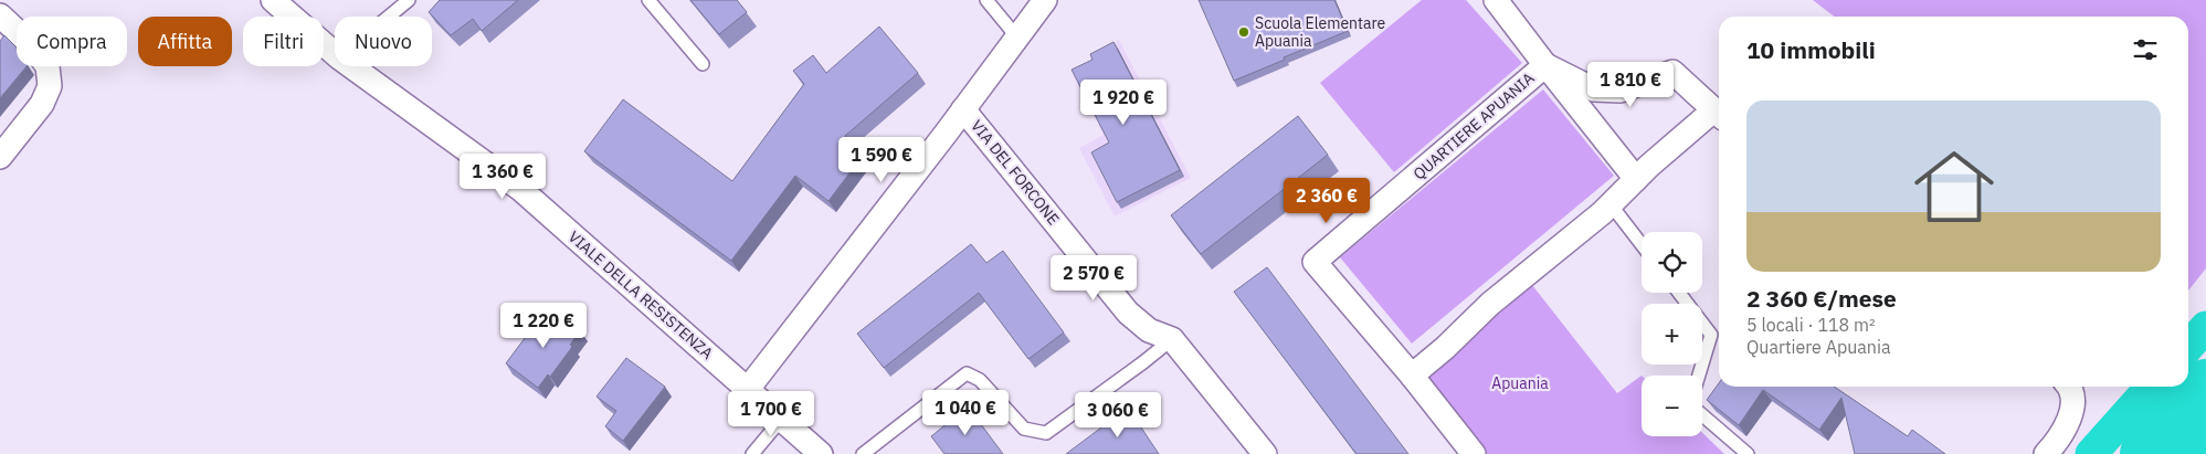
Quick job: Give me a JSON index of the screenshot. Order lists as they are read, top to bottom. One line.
{"streets":{"street":["QUARTIERE APUANIA","VIA DEL FORCONE","VIALE DELLA RESISTENZA"]},"crossings":[["VIA DEL FORCONE","VIALE DELLA RESISTENZA"]],"parks":["Apuania"],"places":["Scuola Elementare Apuania"],"page":{"chip":["Compra","Affitta","Filtri","Nuovo"],"heading":"10 immobili","price":["1 810 €","1 920 €","1 590 €","1 360 €","2 360 €","2 570 €","1 220 €","1 040 €","1 700 €","3 060 €"],"list":[{"name":"2 360 €/mese","note":"5 locali · 118 m² · Quartiere Apuania"}],"map_buttons":["+","−"]}}
